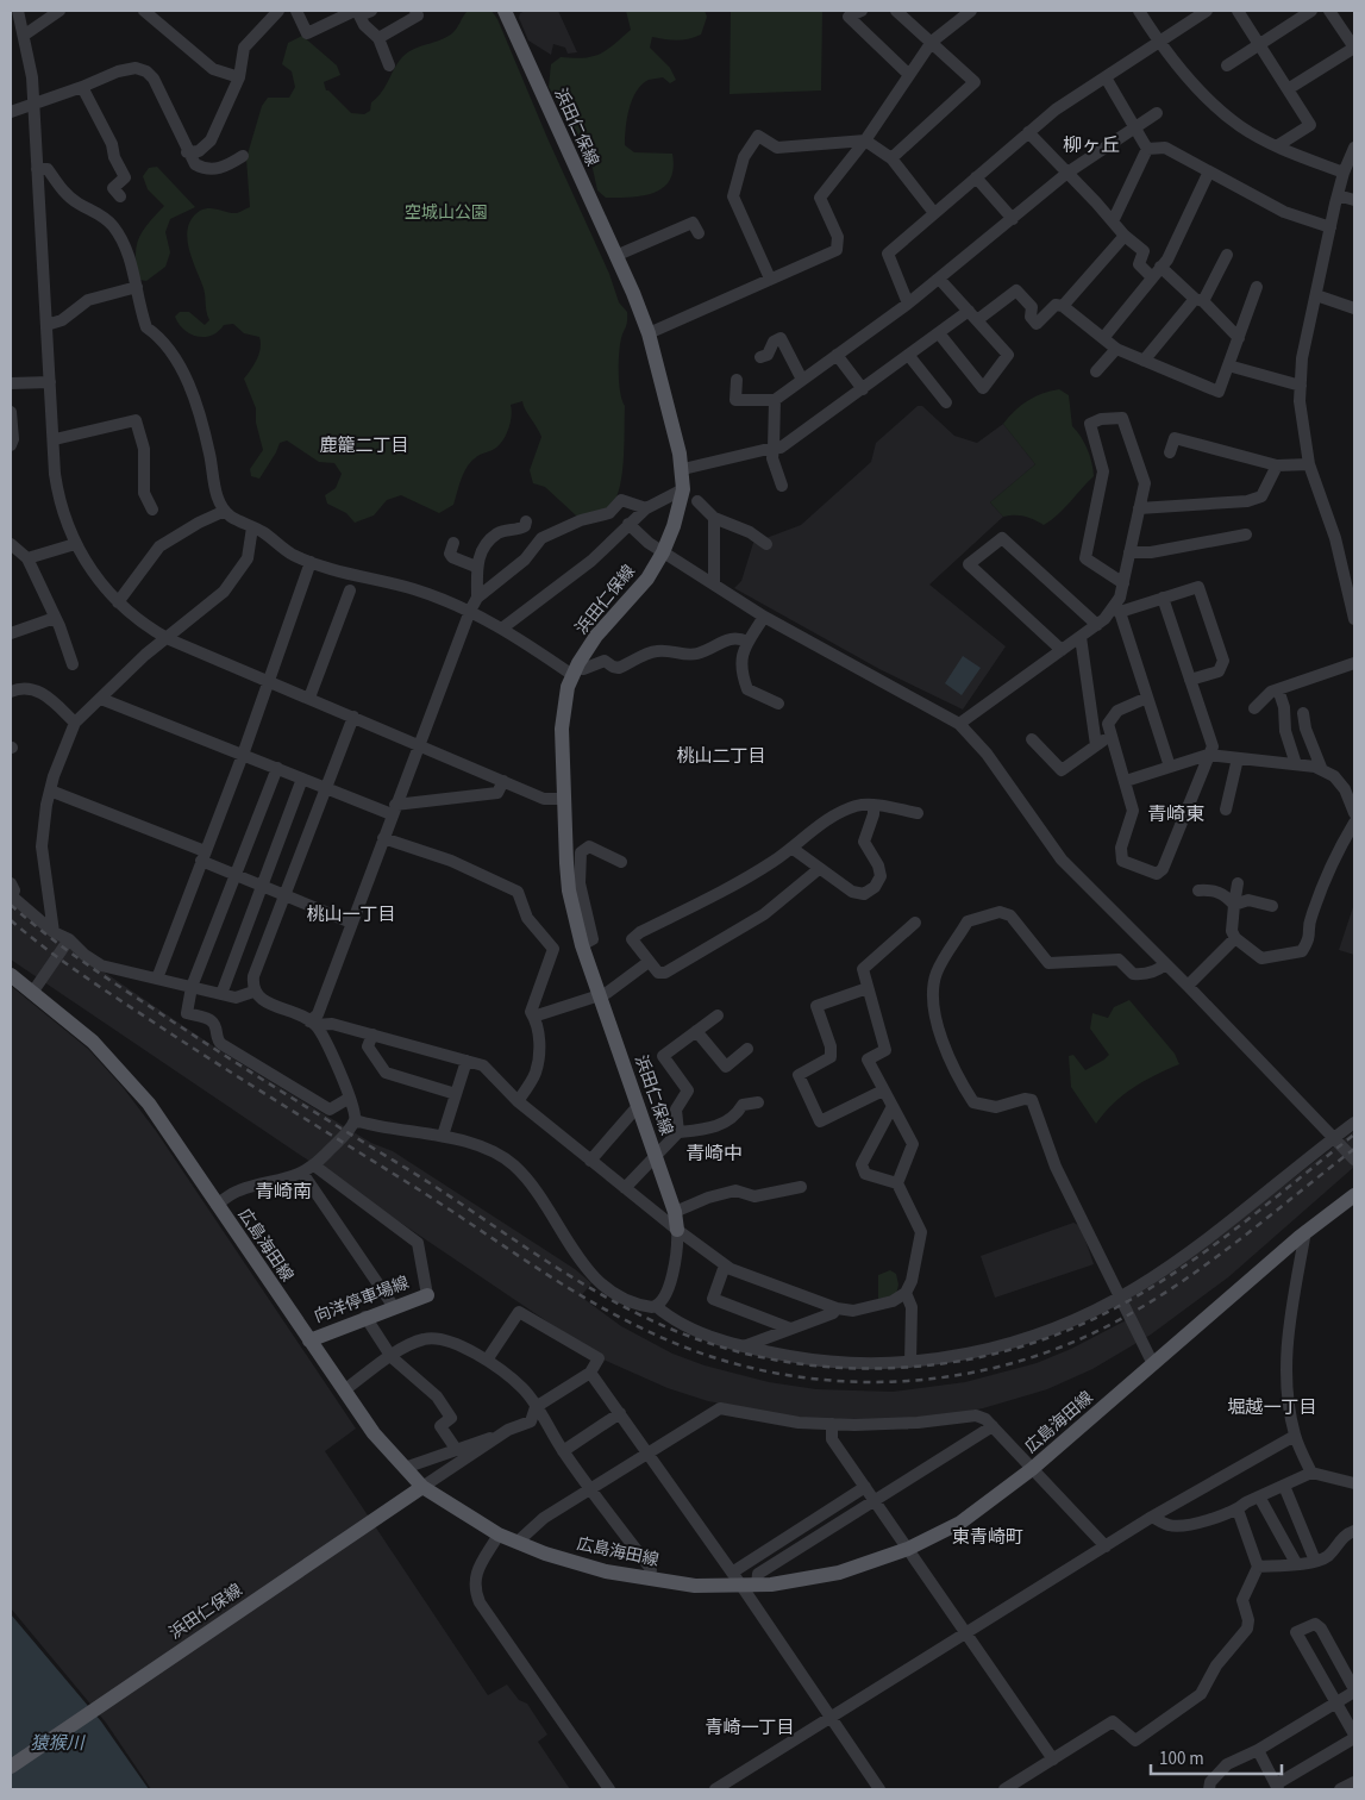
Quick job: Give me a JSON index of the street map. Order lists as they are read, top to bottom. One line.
{"streets":{"main road":["浜田仁保線","広島海田線","向洋停車場線"]},"crossings":[["浜田仁保線","広島海田線"],["広島海田線","向洋停車場線"]],"districts":["柳ヶ丘","鹿籠二丁目","桃山二丁目","青崎東","桃山一丁目","青崎中","青崎南","堀越一丁目","東青崎町","青崎一丁目"],"water":["猿猴川"],"parks":["空城山公園"],"scale_bar":"100 m"}
